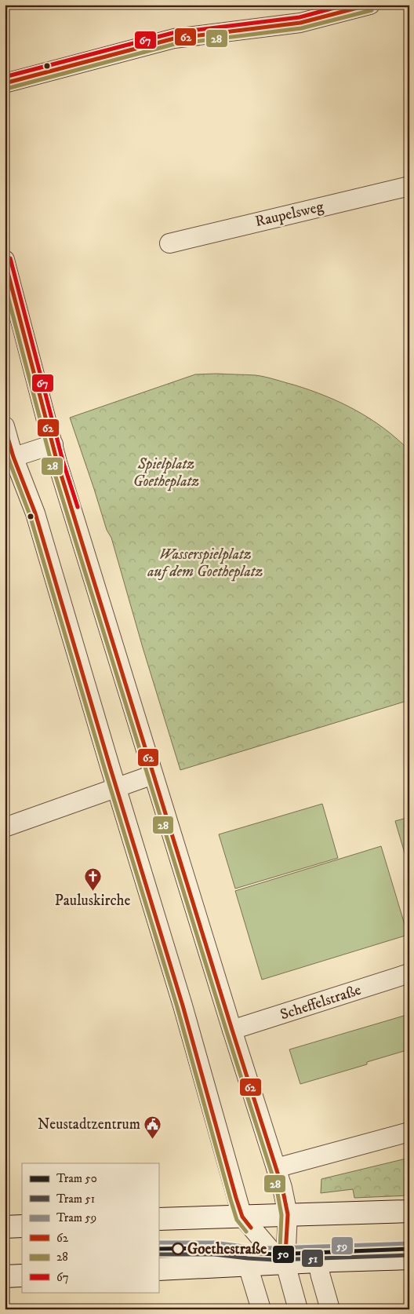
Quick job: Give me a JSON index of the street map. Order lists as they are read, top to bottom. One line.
{"streets":{"street":["Raupelsweg","Scheffelstraße"]},"parks":["Spielplatz Goetheplatz","Wasserspielplatz auf dem Goetheplatz"],"places":{"church":["Pauluskirche"],"public building":["Neustadtzentrum"],"other":["Goethestraße"]},"lines":["transit line 62","transit line 67","transit line 28","tram line 59","tram line 50","tram line 51"],"legend":["Tram 50","Tram 51","Tram 59","62","28","67"]}
